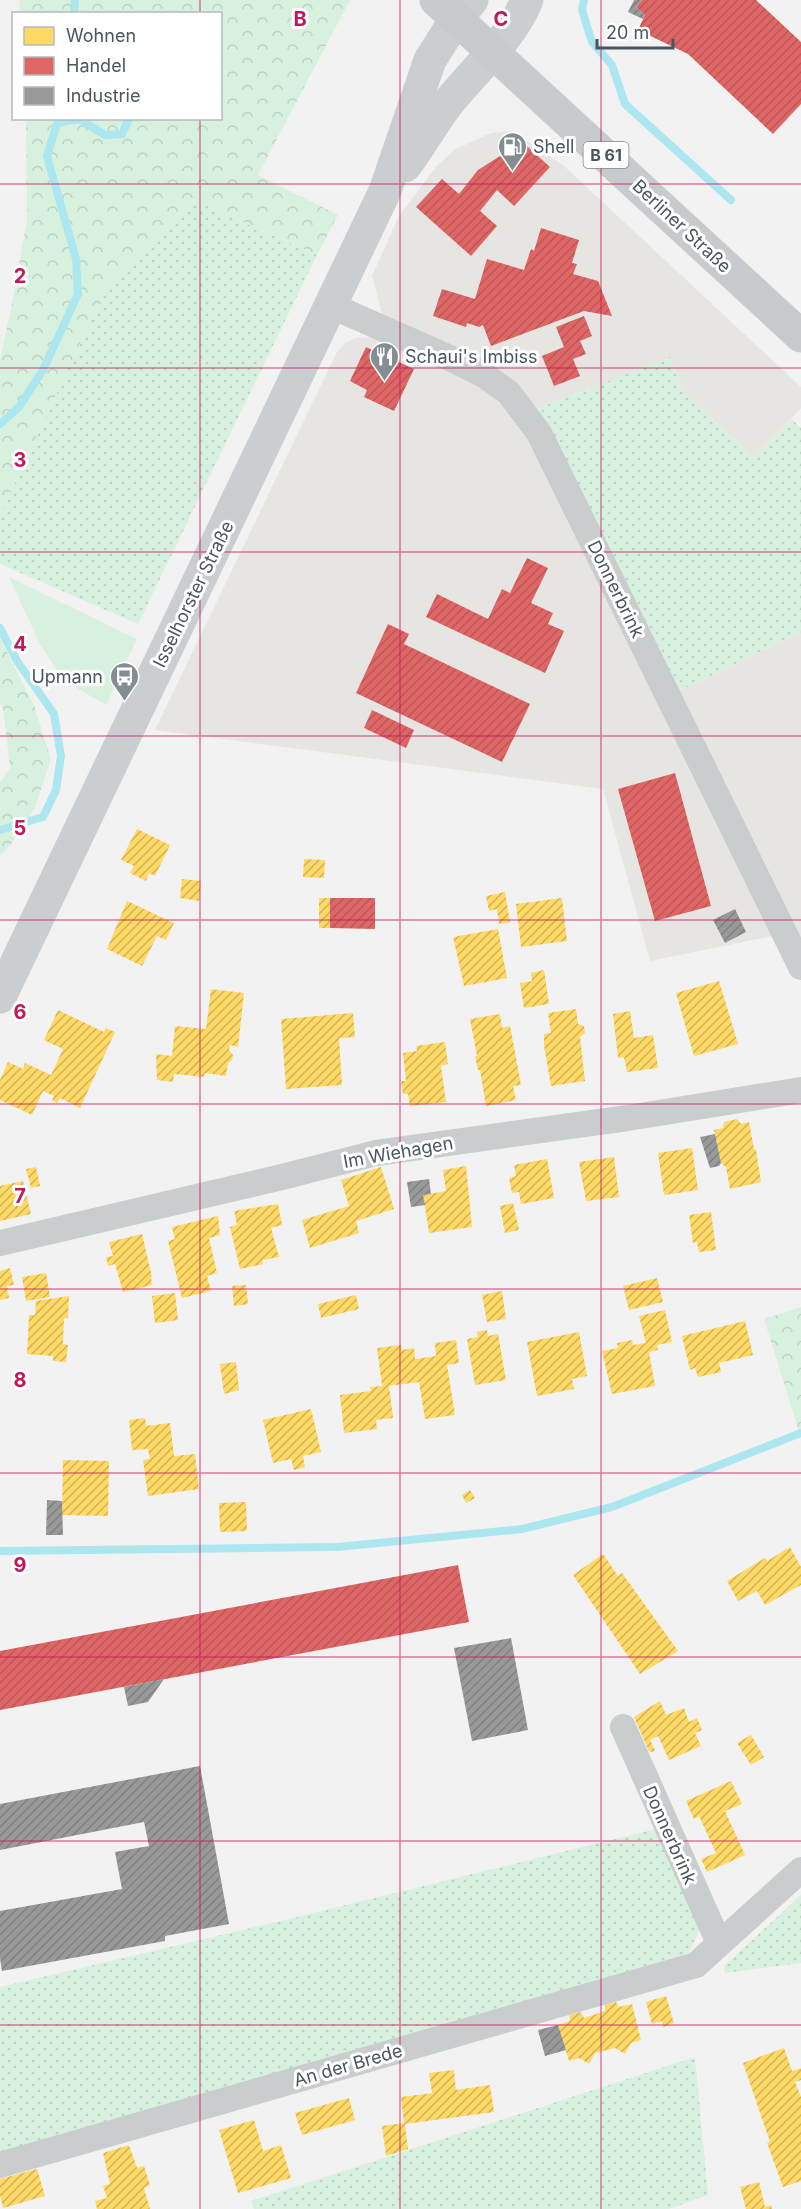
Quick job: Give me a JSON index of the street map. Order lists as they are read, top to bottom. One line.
{"streets":{"main road":["B 61","Berliner Straße"],"street":["Donnerbrink","Isselhorster Straße","Im Wiehagen","An der Brede"]},"crossings":[["Berliner Straße","Isselhorster Straße"],["Donnerbrink","Isselhorster Straße"],["Donnerbrink","An der Brede"]],"places":{"fuel station":["Shell"],"restaurant":["Schaui's Imbiss"],"bus stop":["Upmann"]},"legend":["Wohnen","Handel","Industrie"],"scale_bar":"20 m","grid":{"columns":["B","C"],"rows":["2","3","4","5","6","7","8","9"]}}
